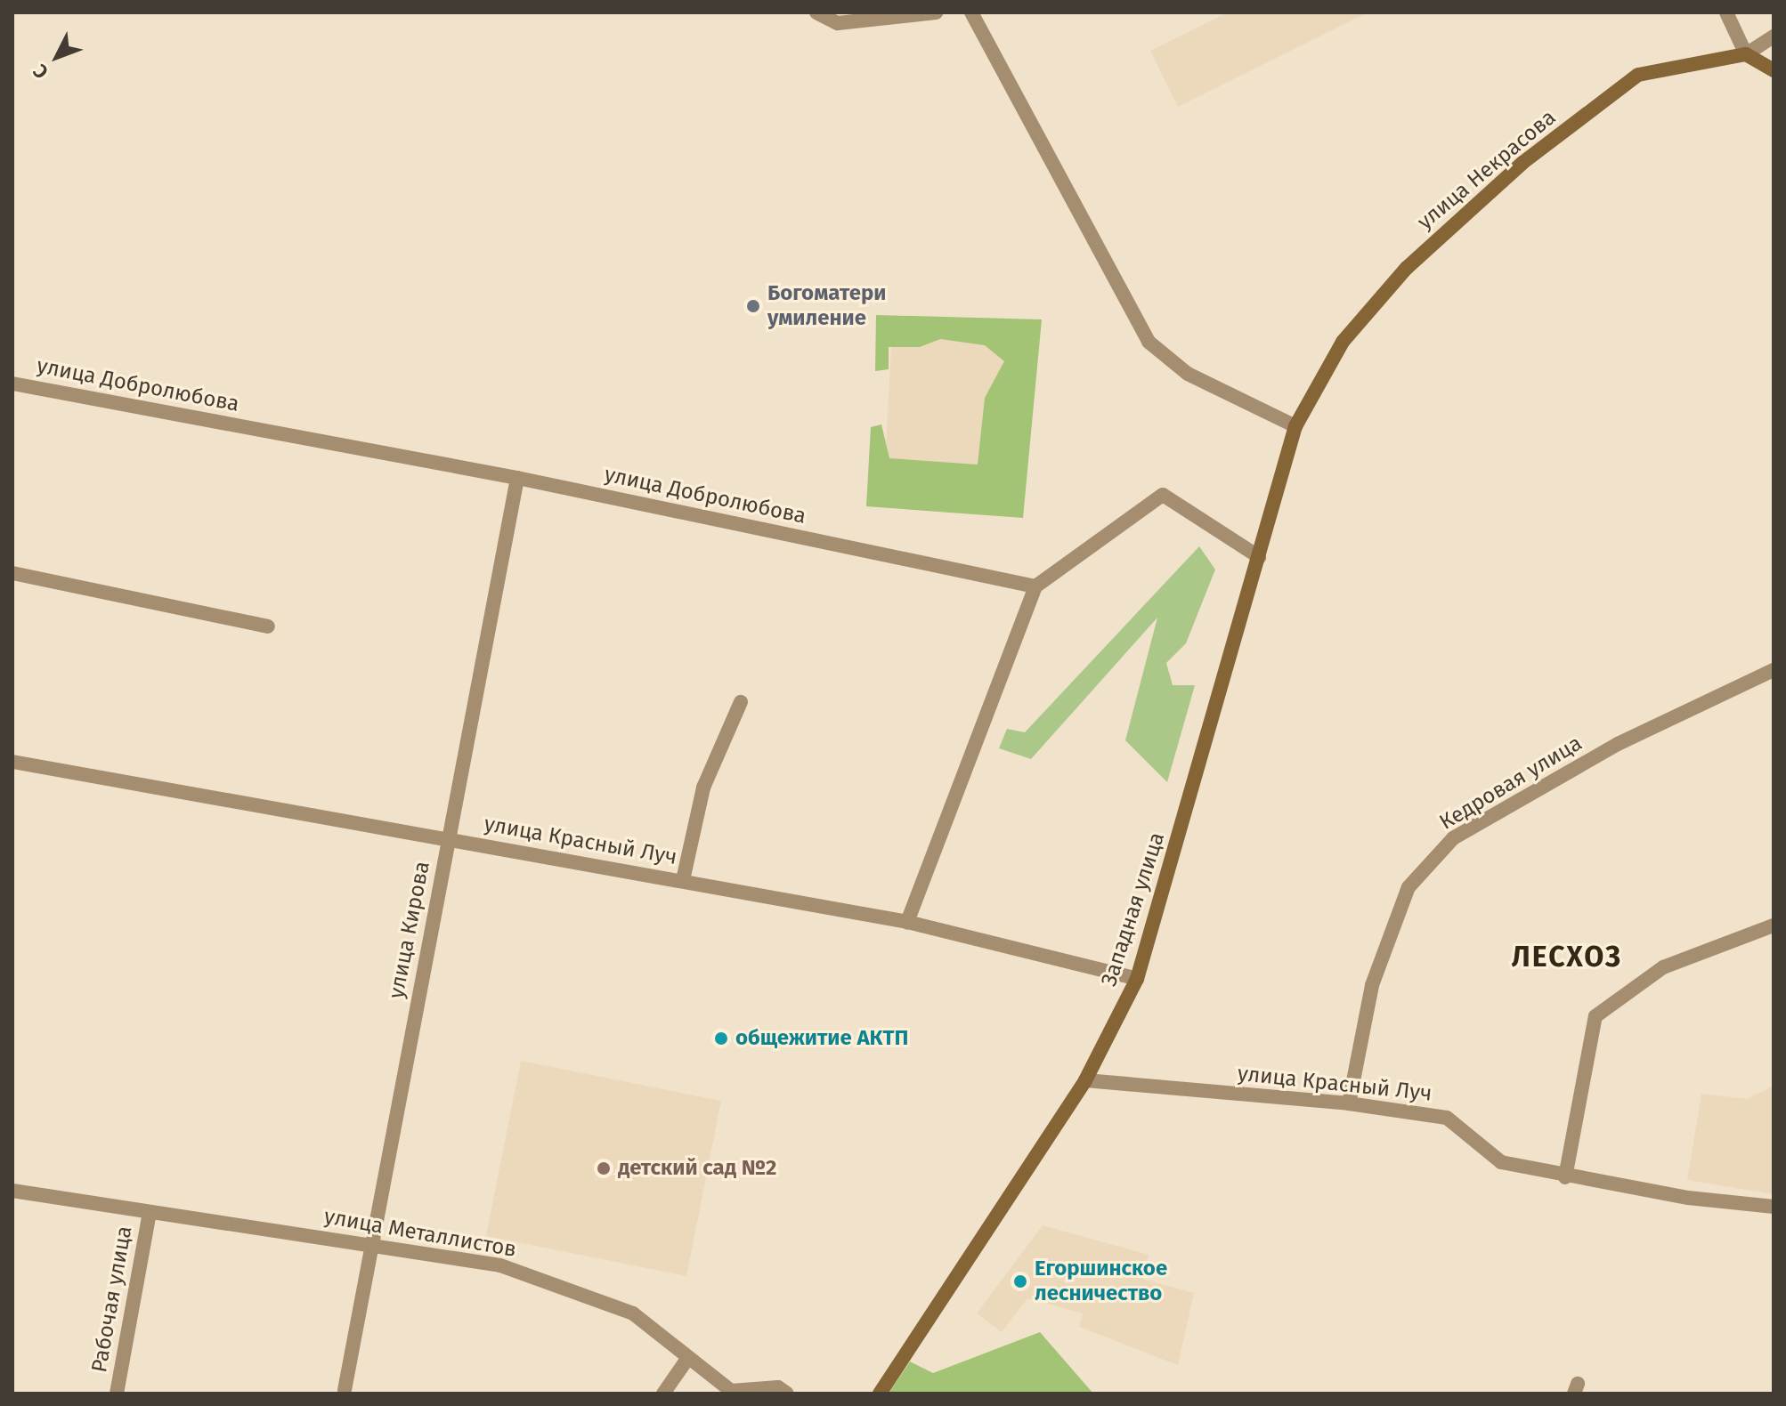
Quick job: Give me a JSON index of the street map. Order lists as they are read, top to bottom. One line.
{"streets":{"street":["улица Некрасова","улица Добролюбова","Кедровая улица","улица Красный Луч","Западная улица","улица Кирова","улица Металлистов","Рабочая улица"]},"crossings":[["улица Некрасова","Западная улица"],["улица Добролюбова","улица Кирова"],["Кедровая улица","улица Красный Луч"],["улица Красный Луч","Западная улица"],["улица Красный Луч","улица Кирова"],["улица Кирова","улица Металлистов"],["улица Металлистов","Рабочая улица"]],"districts":["ЛЕСХОЗ"],"places":["Богоматери умиление","общежитие АКТП","детский сад №2","Егоршинское лесничество"],"north":"bottom left"}
